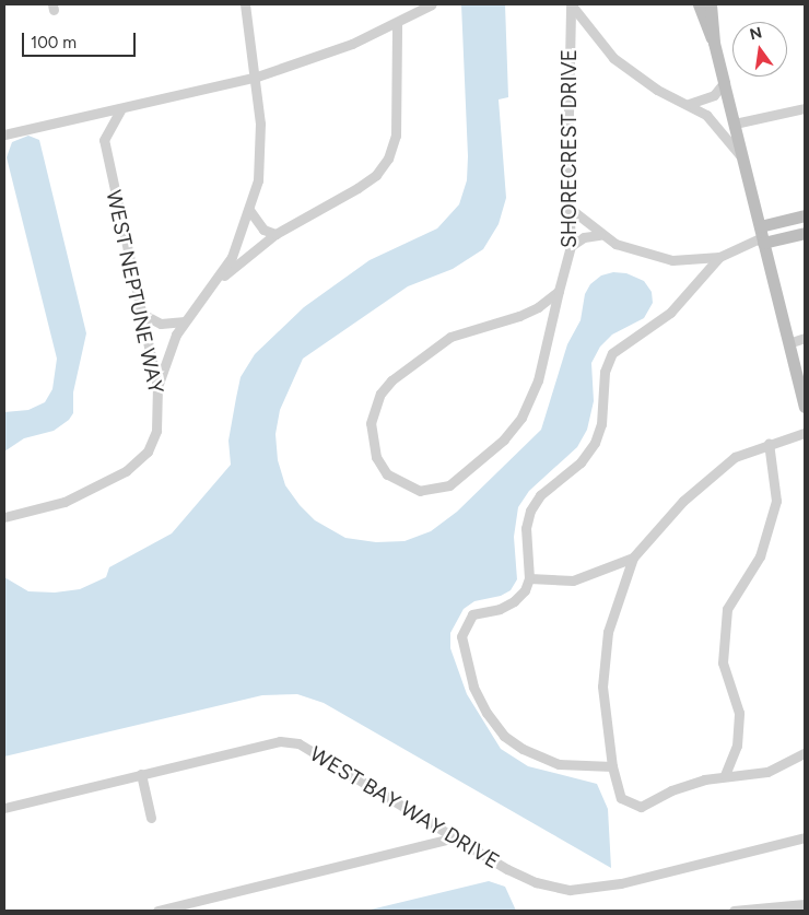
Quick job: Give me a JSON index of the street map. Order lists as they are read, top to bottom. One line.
{"streets":{"street":["SHORECREST DRIVE","WEST NEPTUNE WAY","WEST BAY WAY DRIVE"]},"scale_bar":"100 m","north":"top"}
